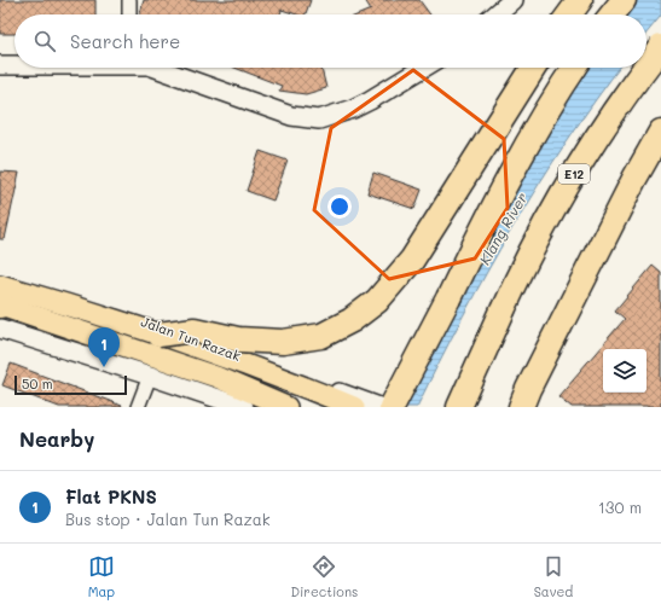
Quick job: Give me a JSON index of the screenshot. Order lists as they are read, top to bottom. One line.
{"streets":{"highway":["E12"],"main road":["Jalan Tun Razak"]},"water":["Klang River"],"scale_bar":"50 m","page":{"search":"Search here","pins":"1","scale":"50 m","heading":"Nearby","list":[{"mark":"1","name":"Flat PKNS","note":"Bus stop · Jalan Tun Razak","value":"130 m"}],"nav":["Map","Directions","Saved"]}}
